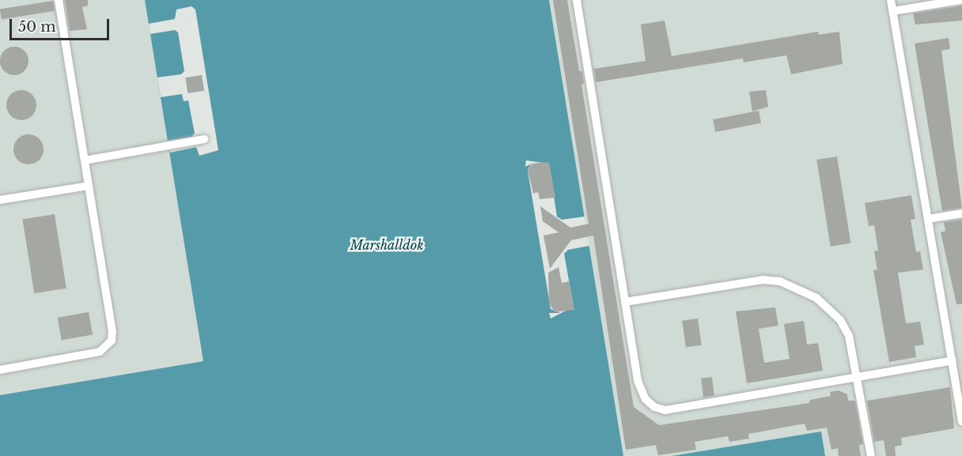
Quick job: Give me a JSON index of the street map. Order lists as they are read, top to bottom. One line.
{"water":["Marshalldok"],"scale_bar":"50 m"}
